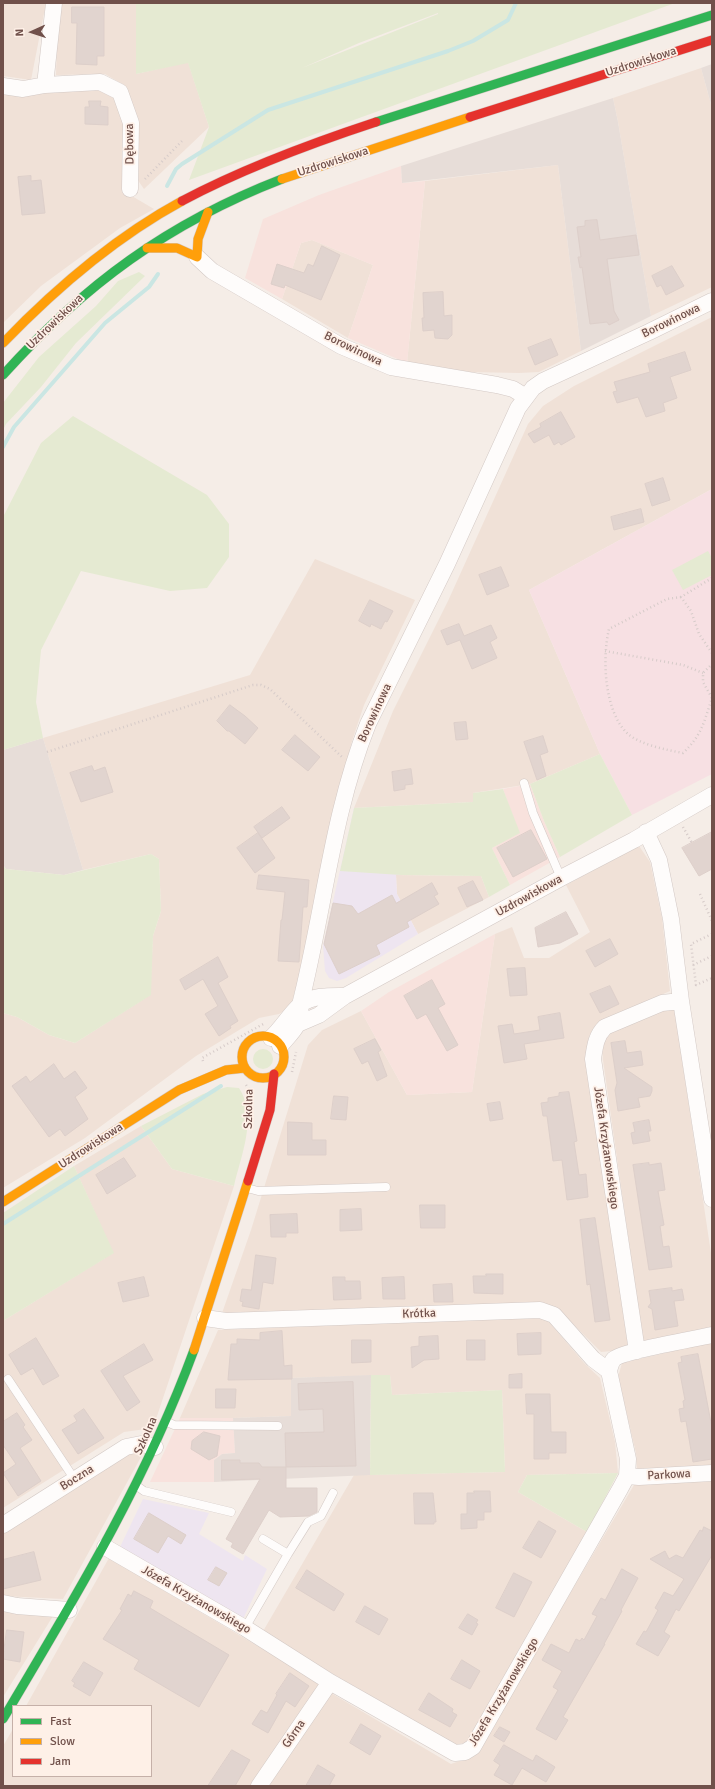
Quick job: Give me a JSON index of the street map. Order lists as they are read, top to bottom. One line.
{"streets":{"main road":["Uzdrowiskowa","Szkolna"],"street":["Dębowa","Borowinowa","Józefa Krzyżanowskiego","Krótka","Parkowa","Boczna","Górna"]},"crossings":[["Uzdrowiskowa","Borowinowa"],["Uzdrowiskowa","Szkolna"],["Szkolna","Józefa Krzyżanowskiego"],["Szkolna","Krótka"],["Szkolna","Boczna"],["Józefa Krzyżanowskiego","Krótka"],["Józefa Krzyżanowskiego","Parkowa"],["Józefa Krzyżanowskiego","Górna"]],"legend":["Fast","Slow","Jam"],"north":"left"}
